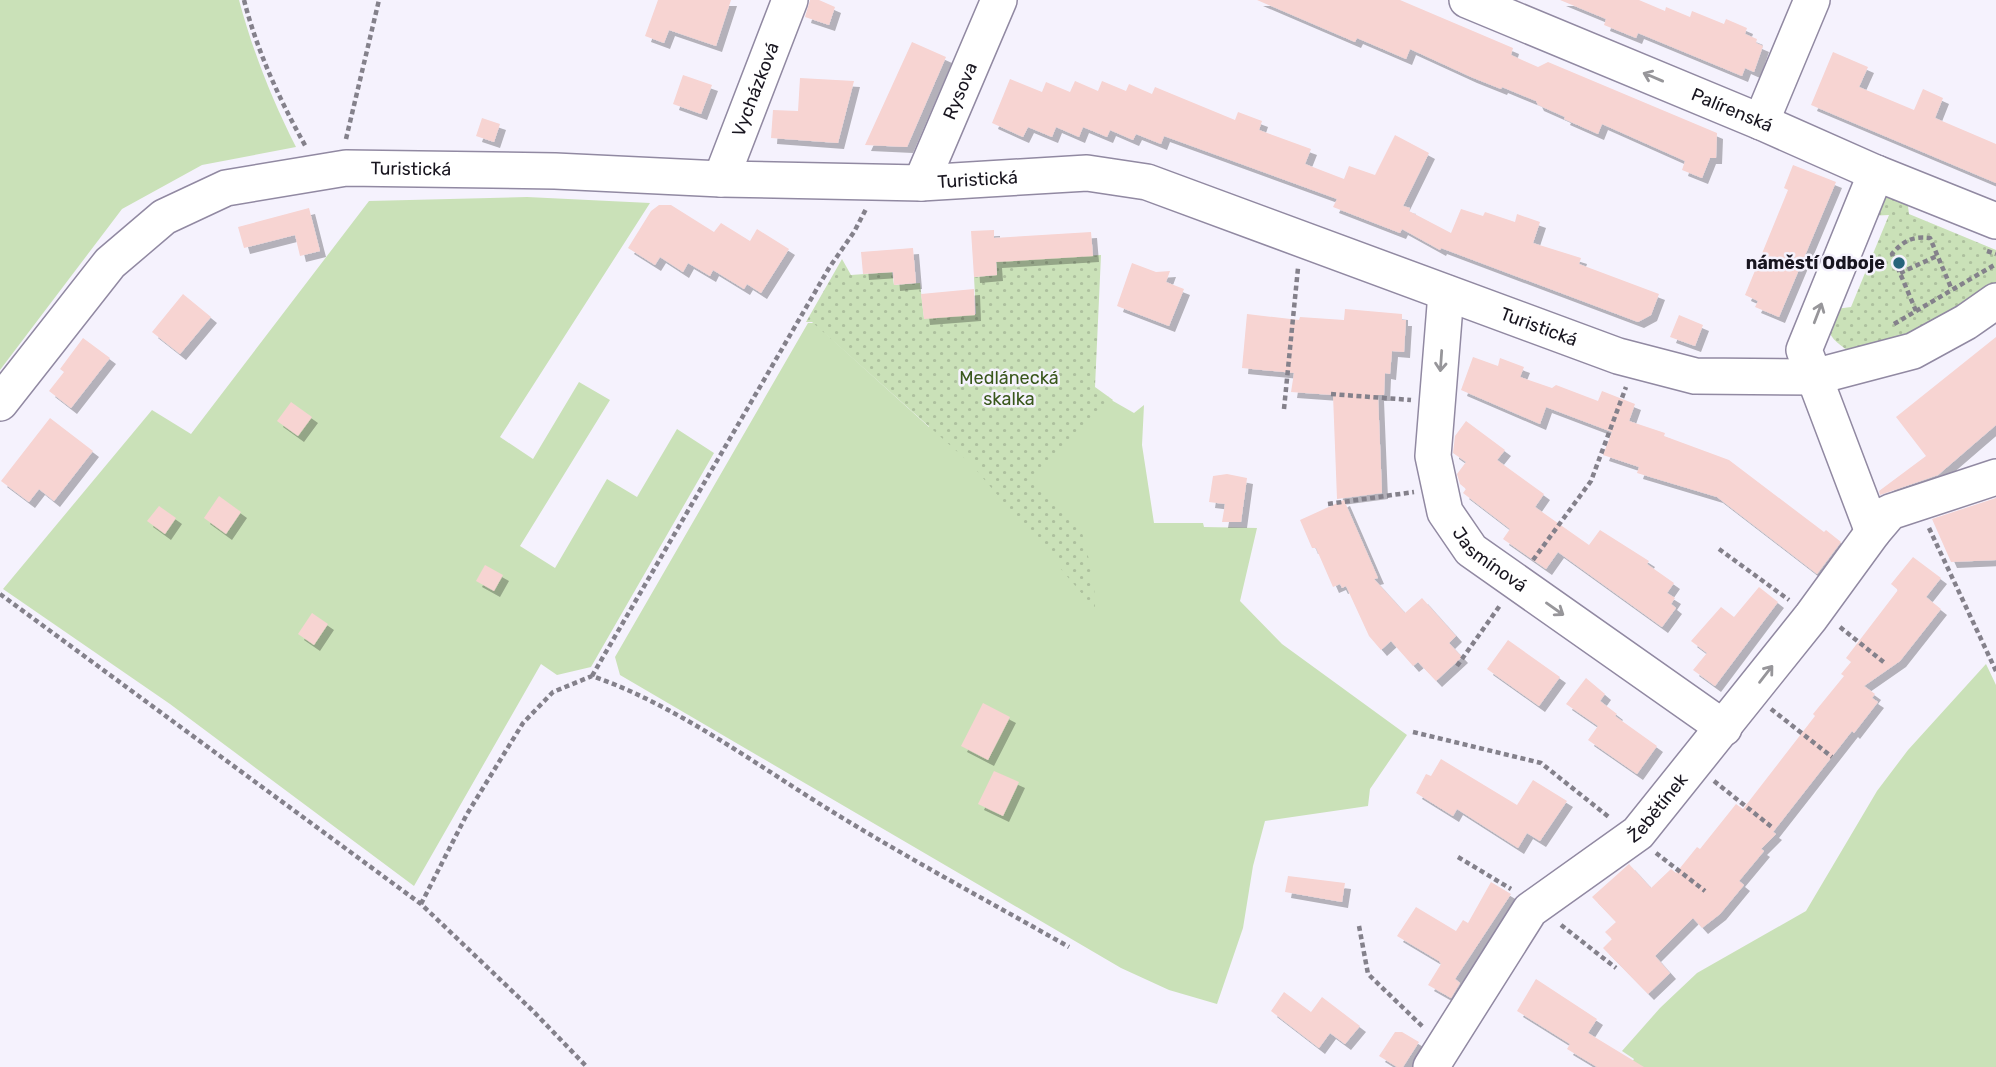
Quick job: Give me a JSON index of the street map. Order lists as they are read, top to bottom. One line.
{"streets":{"street":["Vycházková","Rysova","Palírenská","Turistická","Jasmínová","Žebětínek"]},"crossings":[["Vycházková","Turistická"],["Rysova","Turistická"],["Turistická","Jasmínová"],["Jasmínová","Žebětínek"]],"one_way":["Palírenská"],"parks":["Medlánecká skalka"],"places":["náměstí Odboje"]}
